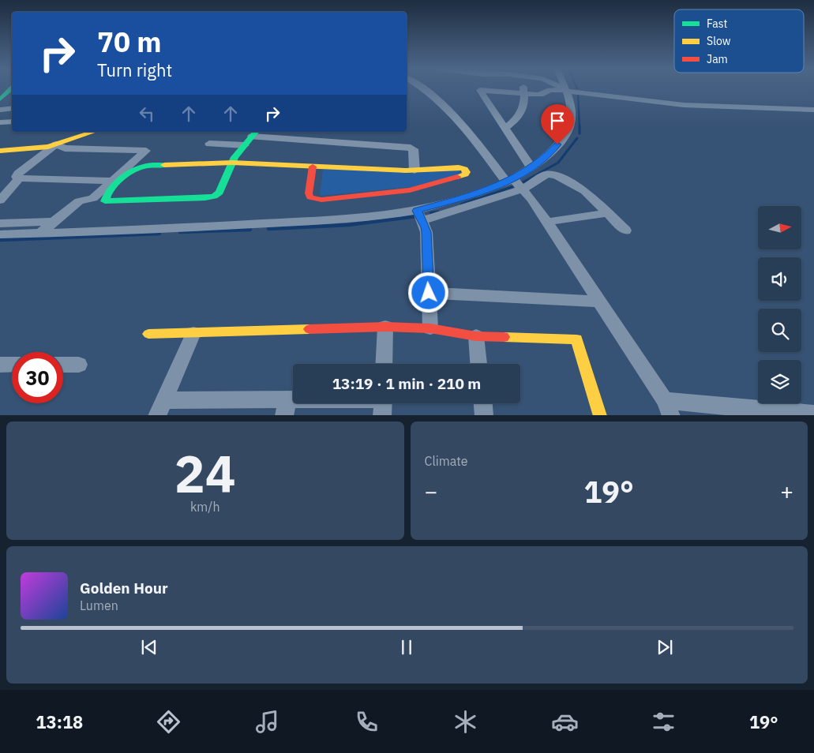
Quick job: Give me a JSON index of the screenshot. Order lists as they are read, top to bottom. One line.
{"legend":["Fast","Slow","Jam"],"north":"right","page":{"turn":["70 m","Turn right"],"limit":"30","trip":"13:19 · 1 min · 210 m","tile":[["24","km/h"],"Climate"],"heat":["−","19°","+"],"song":["Golden Hour","Lumen"],"tabs":["13:18","19°"]}}
